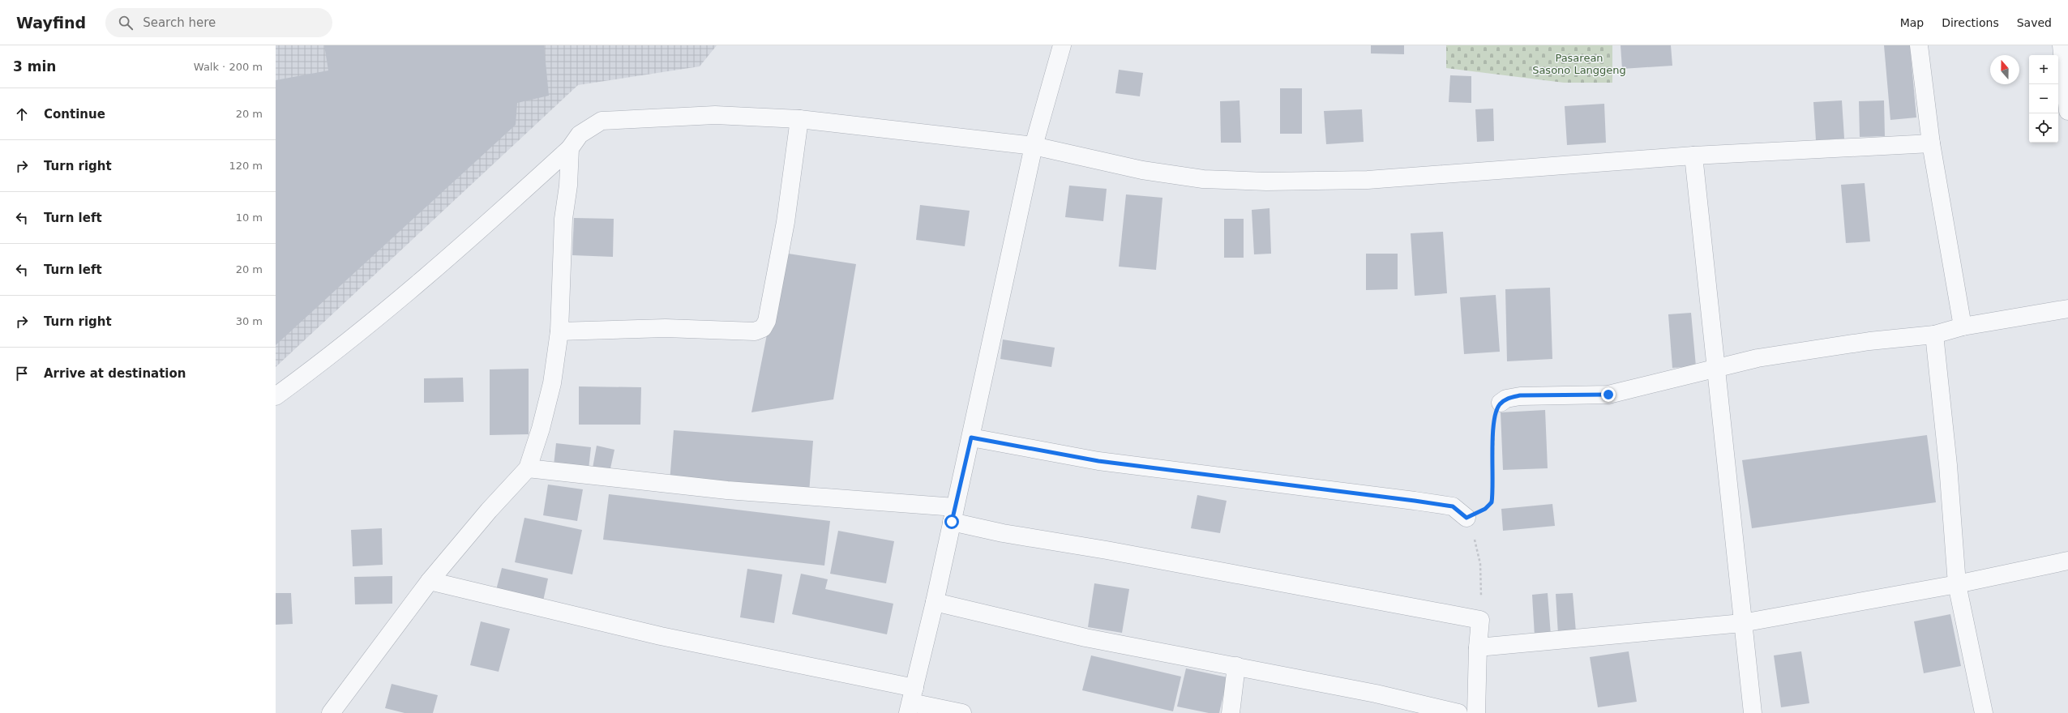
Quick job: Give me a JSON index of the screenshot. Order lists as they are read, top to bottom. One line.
{"parks":["Pasarean Sasono Langgeng"],"north":"top","page":{"header":"Wayfind","search":"Search here","nav":["Map","Directions","Saved"],"heading":["3 min","Walk · 200 m"],"map_buttons":["+","−"],"list":[["Continue","20 m"],["Turn right","120 m"],["Turn left","10 m"],["Turn left","20 m"],["Turn right","30 m"],"Arrive at destination"]}}
